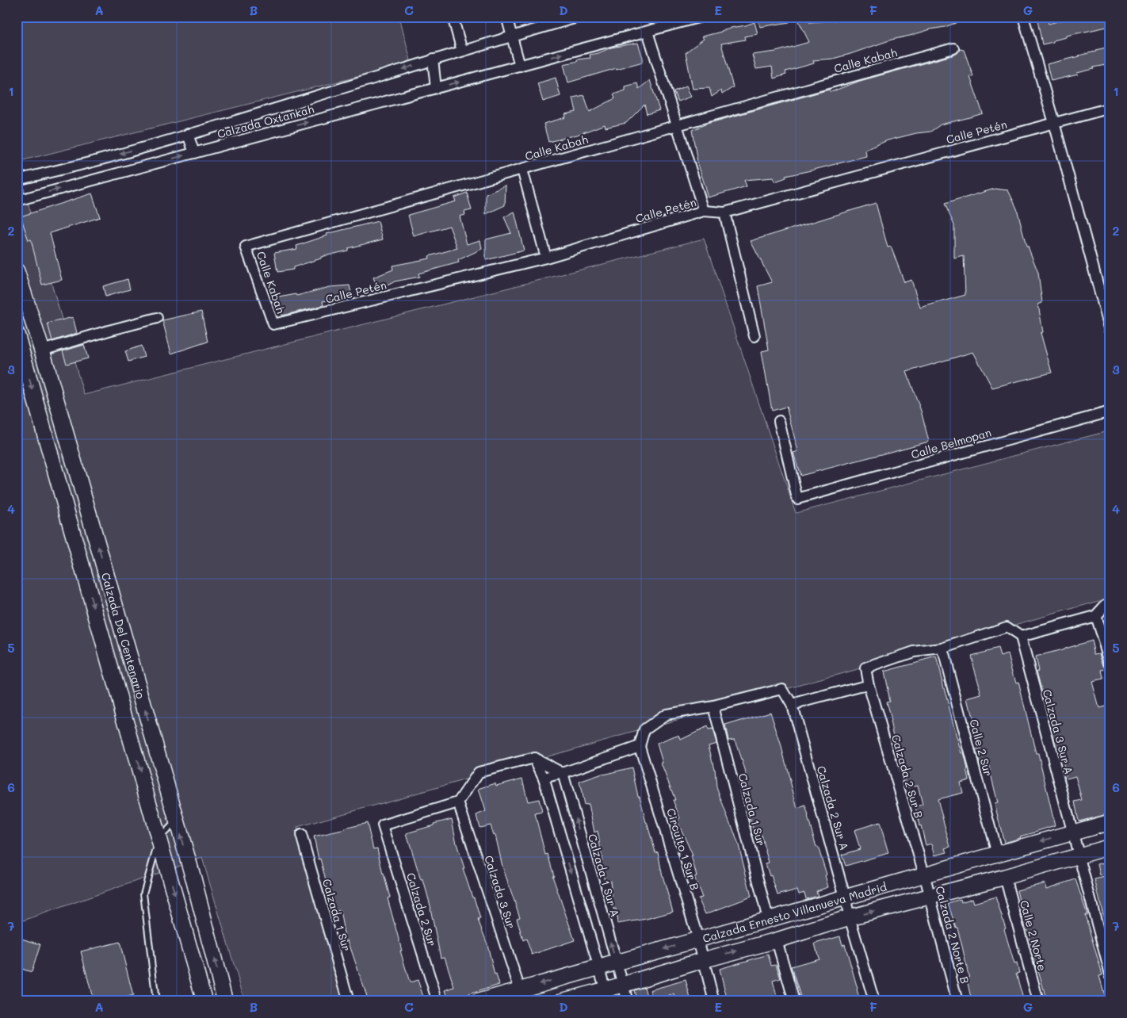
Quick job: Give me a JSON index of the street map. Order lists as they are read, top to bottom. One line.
{"streets":{"main road":["Calzada Del Centenario","Calzada Ernesto Villanueva Madrid"],"street":["Calle Kabah","Calzada Oxtankah","Calle Petén","Calle Belmopan","Calzada 3 Sur A","Calle 2 Sur","Calzada 2 Sur B","Calzada 2 Sur A","Calzada 1 Sur","Circuito 1 Sur B","Calzada 1 Sur A","Calzada 3 Sur","Calzada 2 Sur","Calzada 2 Norte B","Calle 2 Norte"]},"crossings":[["Calle Kabah","Calle Petén"],["Calzada 3 Sur A","Calzada Ernesto Villanueva Madrid"],["Calle 2 Sur","Calzada 2 Sur B"],["Calle 2 Sur","Calzada Ernesto Villanueva Madrid"],["Calzada 2 Sur B","Calzada Ernesto Villanueva Madrid"],["Calzada 2 Sur B","Calzada 2 Norte B"],["Calzada 2 Sur A","Calzada 1 Sur"],["Calzada 2 Sur A","Calzada Ernesto Villanueva Madrid"],["Calzada 1 Sur","Calzada Ernesto Villanueva Madrid"],["Circuito 1 Sur B","Calzada Ernesto Villanueva Madrid"],["Calzada 1 Sur A","Calzada Ernesto Villanueva Madrid"],["Calzada 3 Sur","Calzada 2 Sur"],["Calzada 3 Sur","Calzada Ernesto Villanueva Madrid"],["Calzada Ernesto Villanueva Madrid","Calzada 2 Norte B"],["Calzada Ernesto Villanueva Madrid","Calle 2 Norte"]],"grid":{"columns":["A","B","C","D","E","F","G"],"rows":["1","2","3","4","5","6","7"]}}
